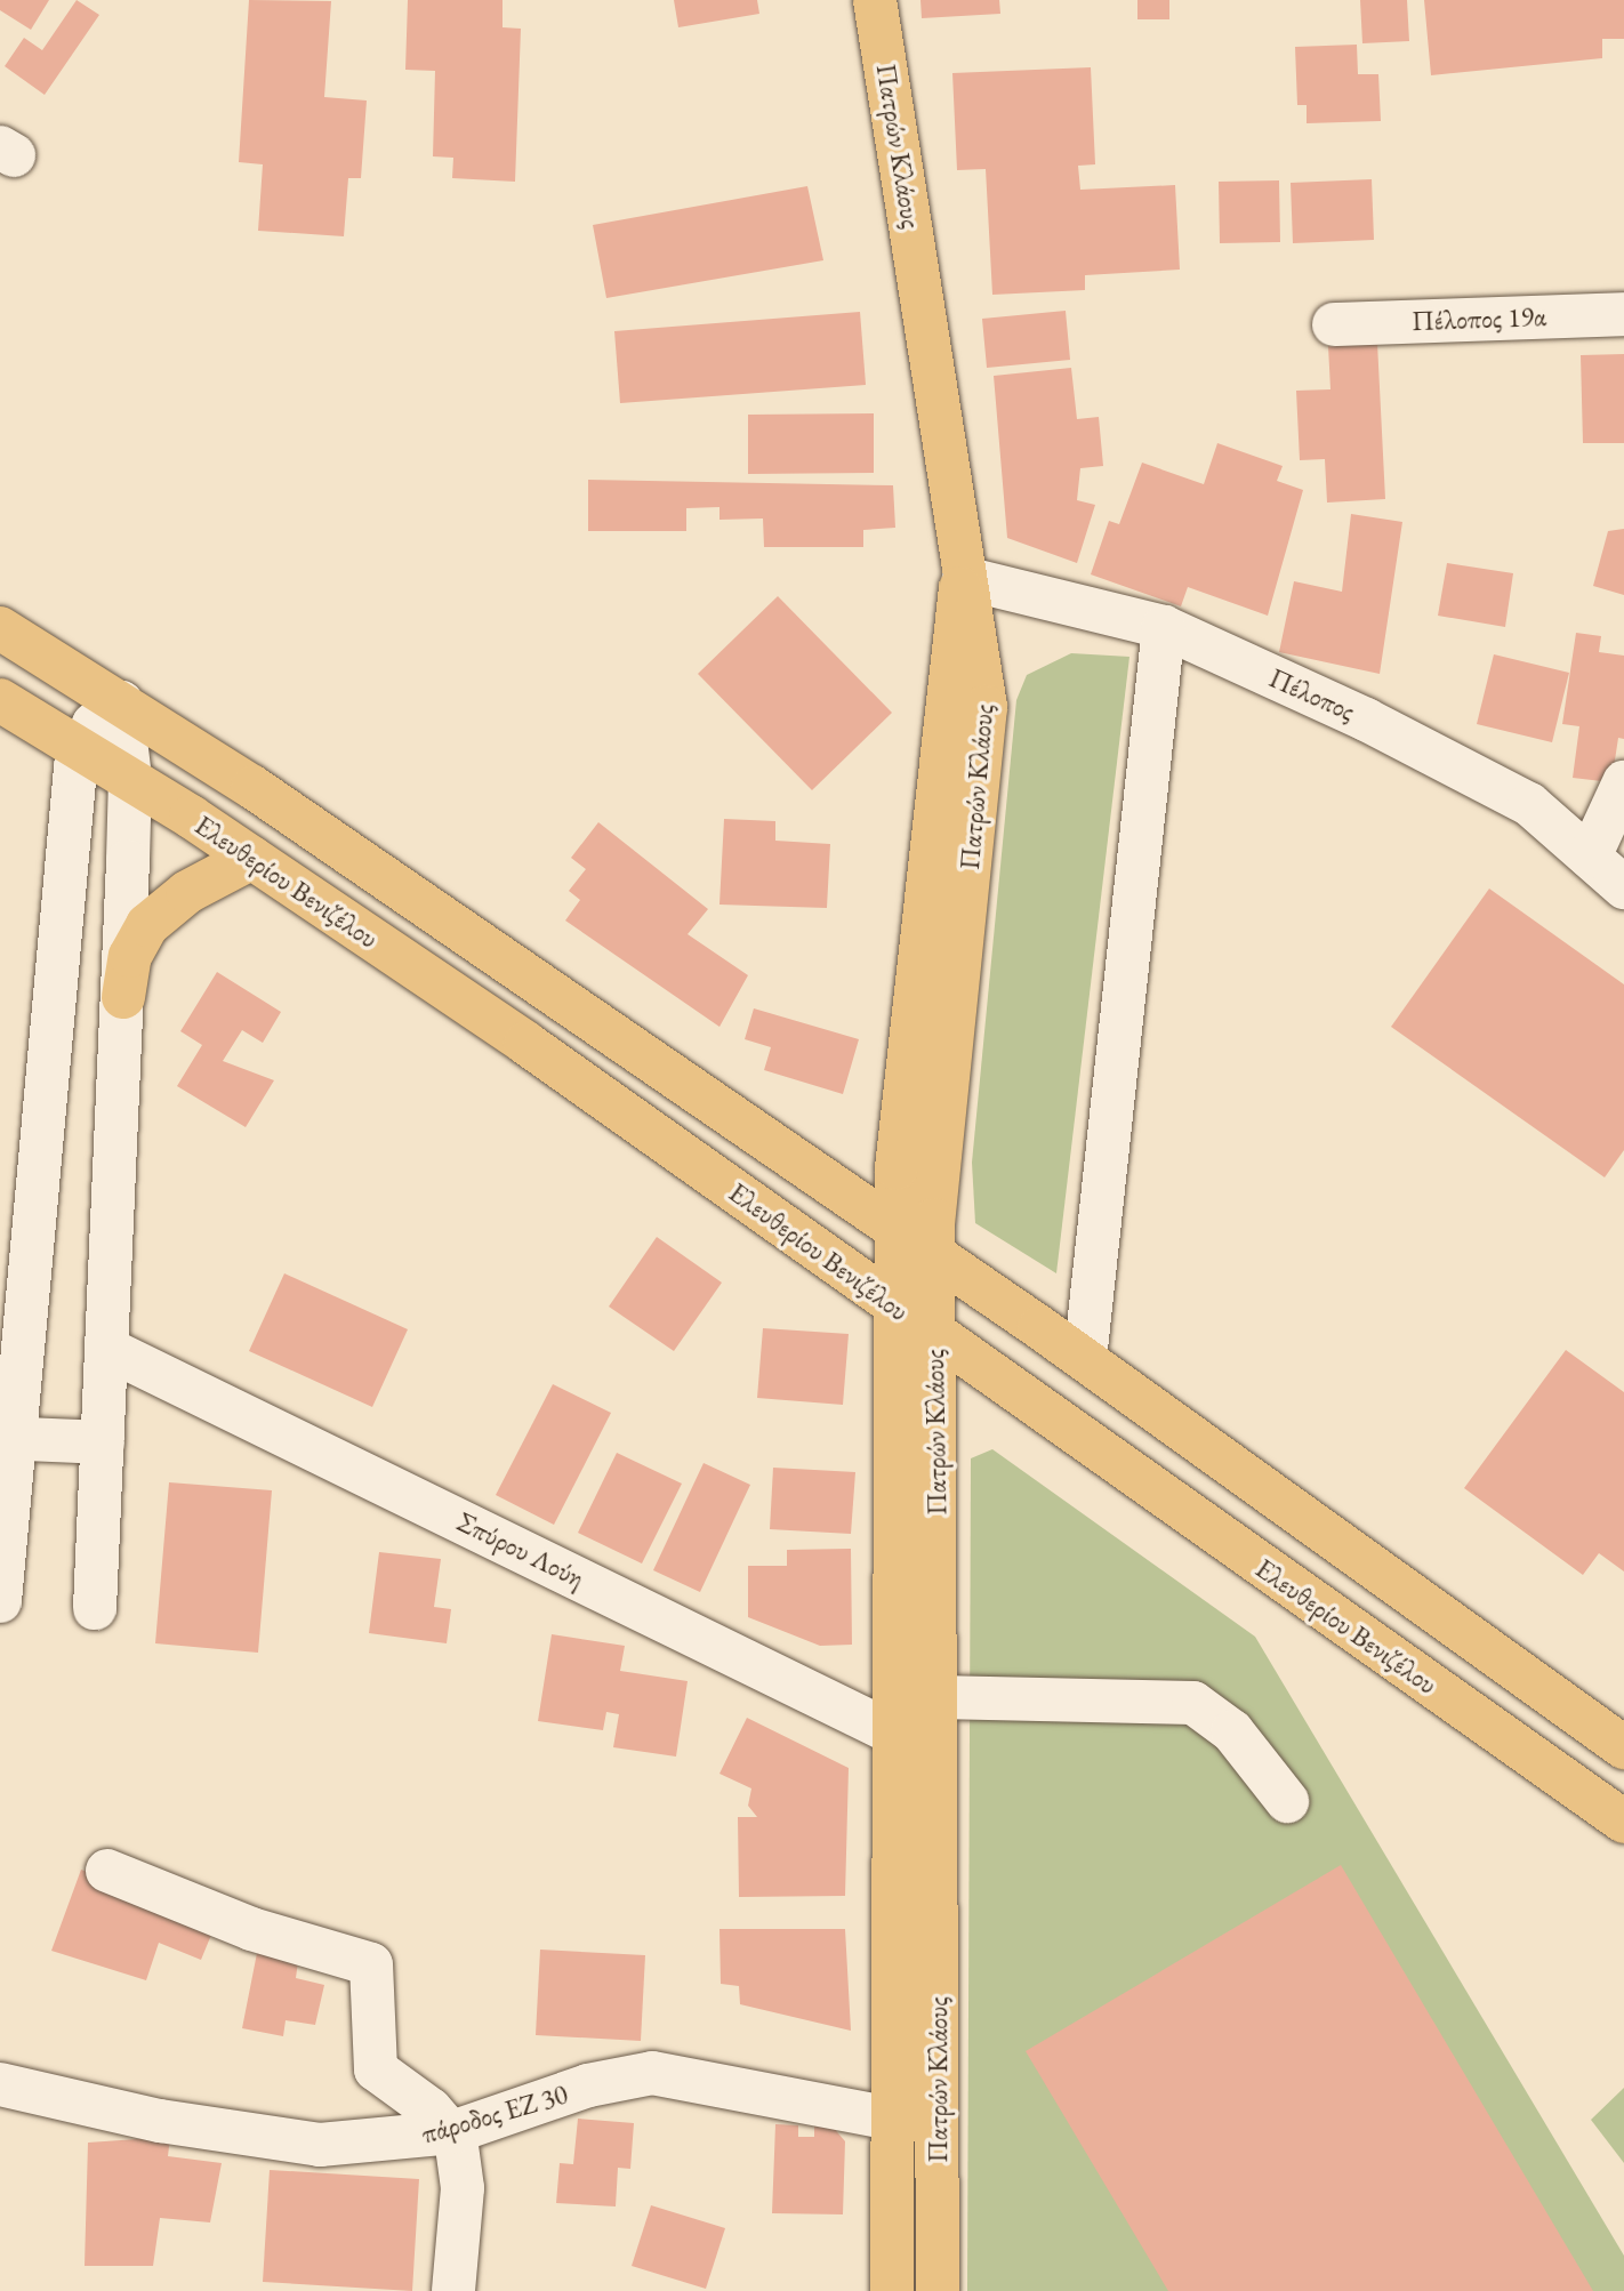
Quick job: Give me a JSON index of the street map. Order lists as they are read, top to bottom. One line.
{"streets":{"main road":["Πατρών Κλάους","Ελευθερίου Βενιζέλου"],"street":["Πέλοπος 19α","Πέλοπος","Σπύρου Λούη","πάροδος ΕΖ 30"]},"crossings":[["Πατρών Κλάους","Πέλοπος"],["Πατρών Κλάους","Ελευθερίου Βενιζέλου"],["Πατρών Κλάους","Σπύρου Λούη"],["Πατρών Κλάους","πάροδος ΕΖ 30"]]}
